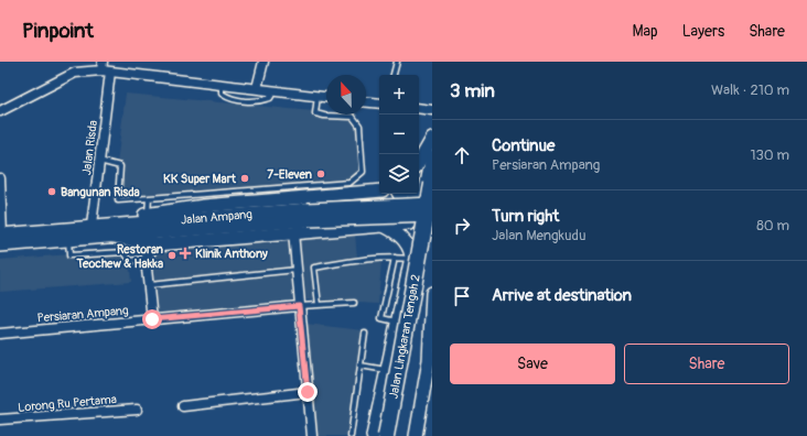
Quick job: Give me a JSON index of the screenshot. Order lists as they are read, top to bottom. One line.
{"streets":{"highway":["Jalan Lingkaran Tengah 2"],"main road":["Jalan Ampang"],"street":["Jalan Risda","Persiaran Ampang","Lorong Ru Pertama"]},"crossings":[["Jalan Risda","Jalan Ampang"]],"places":{"other":["7-Eleven","KK Super Mart","Bangunan Risda","Restoran Teochew & Hakka"],"health":["Klinik Anthony"]},"north":"top","page":{"header":"Pinpoint","nav":["Map","Layers","Share"],"heading":["3 min","Walk · 210 m"],"map_buttons":["+","−"],"list":[["Continue","Persiaran Ampang","130 m"],["Turn right","Jalan Mengkudu","80 m"],"Arrive at destination"],"buttons":["Save","Share"]}}
